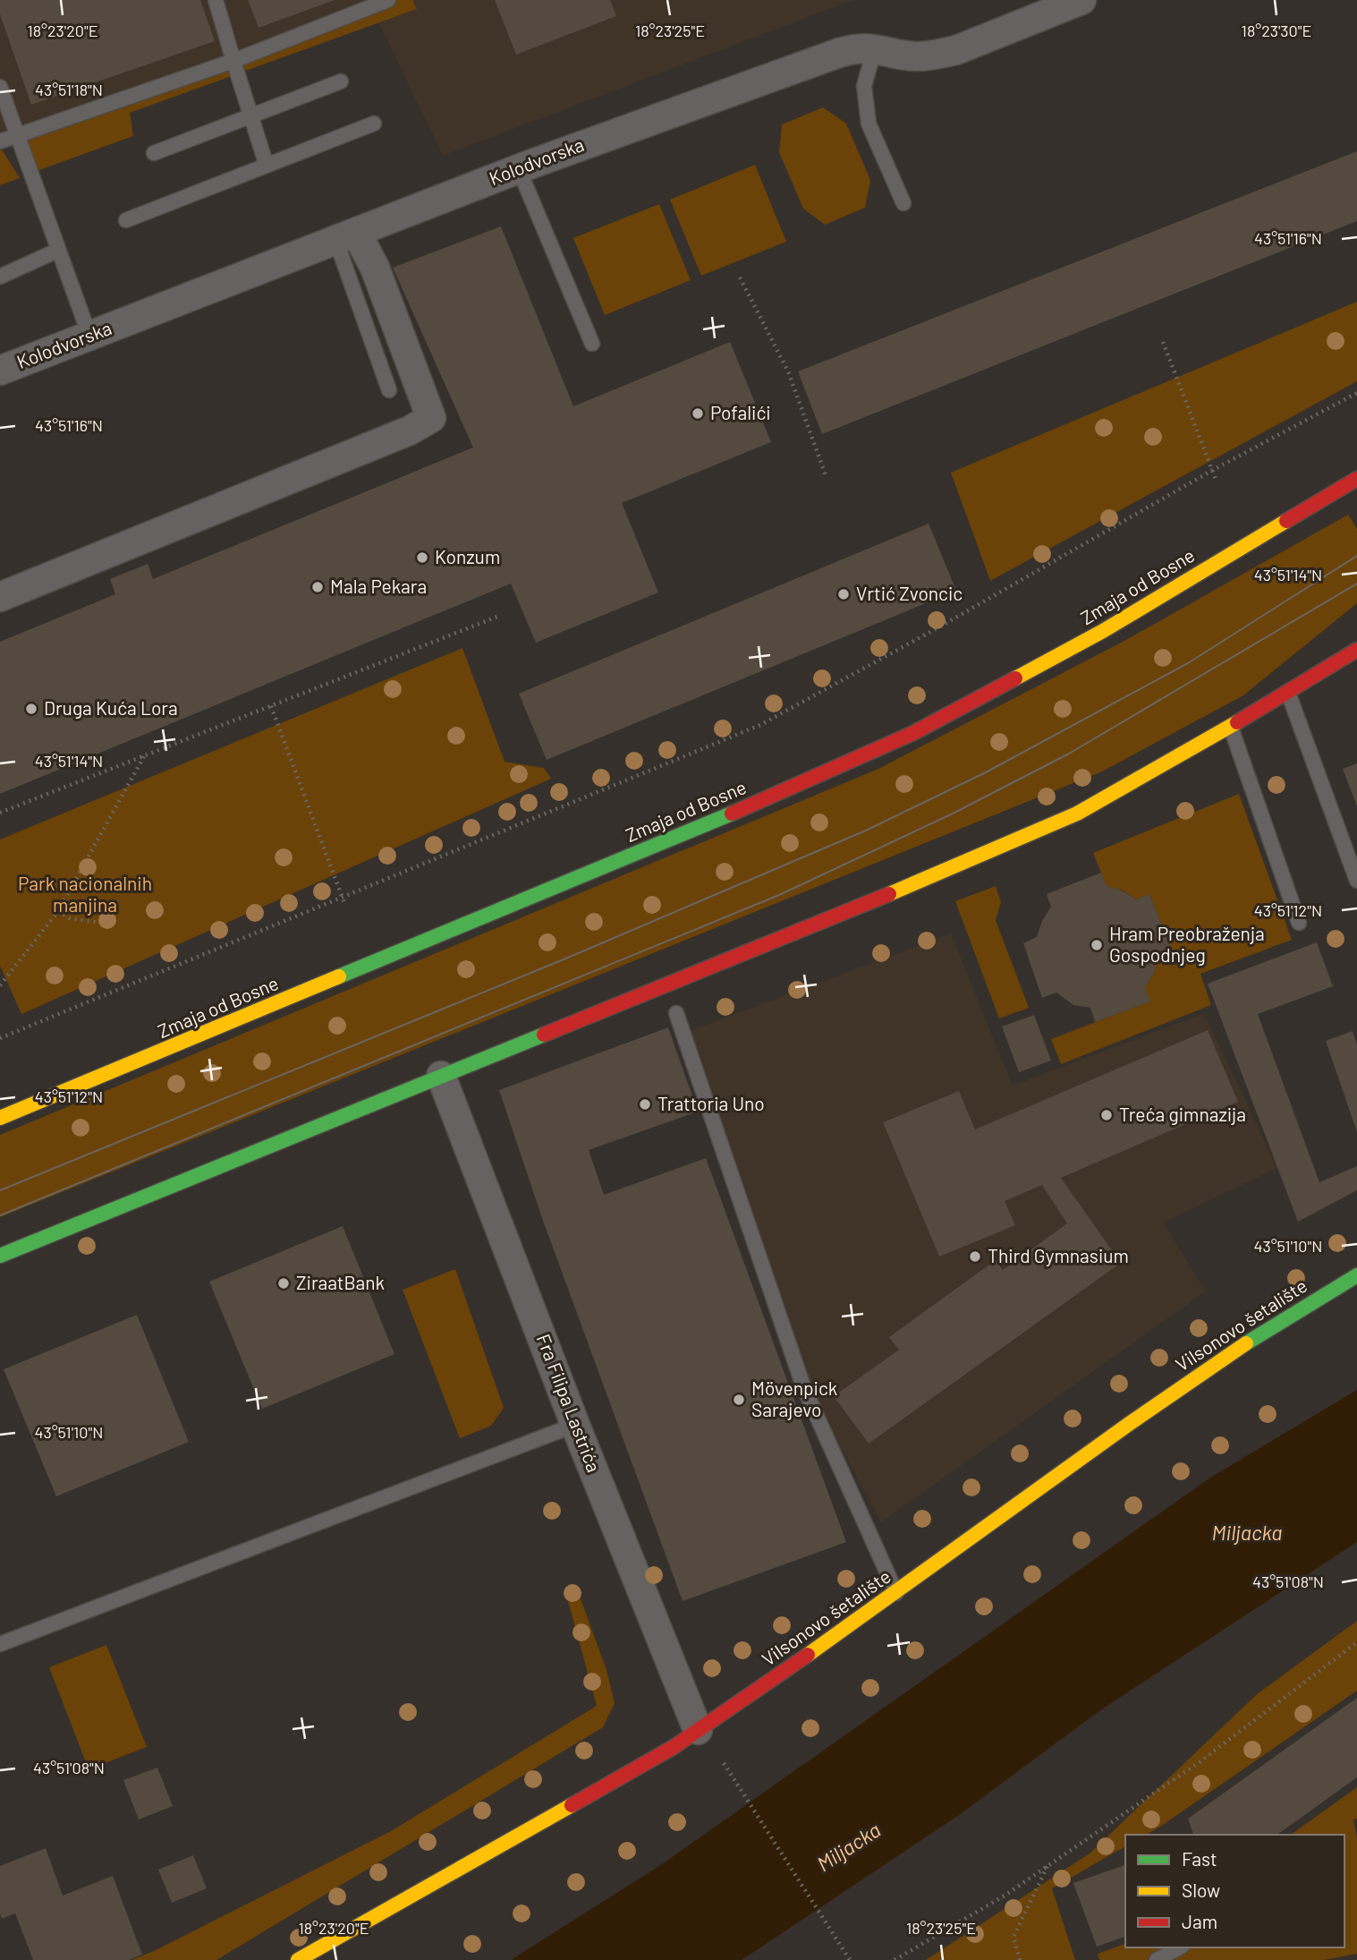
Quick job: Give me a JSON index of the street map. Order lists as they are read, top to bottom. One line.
{"streets":{"main road":["Zmaja od Bosne","Vilsonovo šetalište"],"street":["Kolodvorska","Fra Filipa Lastrića"]},"crossings":[["Vilsonovo šetalište","Fra Filipa Lastrića"]],"water":["Miljacka"],"parks":["Park nacionalnih manjina"],"places":["Pofalići","Konzum","Mala Pekara","Vrtić Zvoncic","Druga Kuća Lora","Hram Preobraženja Gospodnjeg","Trattoria Uno","Treća gimnazija","Third Gymnasium","ZiraatBank","Mövenpick Sarajevo"],"legend":["Fast","Slow","Jam"],"coordinates":["18°23'20\"E","18°23'25\"E","18°23'30\"E","43°51'18\"N","43°51'16\"N","43°51'14\"N","43°51'12\"N","43°51'10\"N","43°51'08\"N"]}
